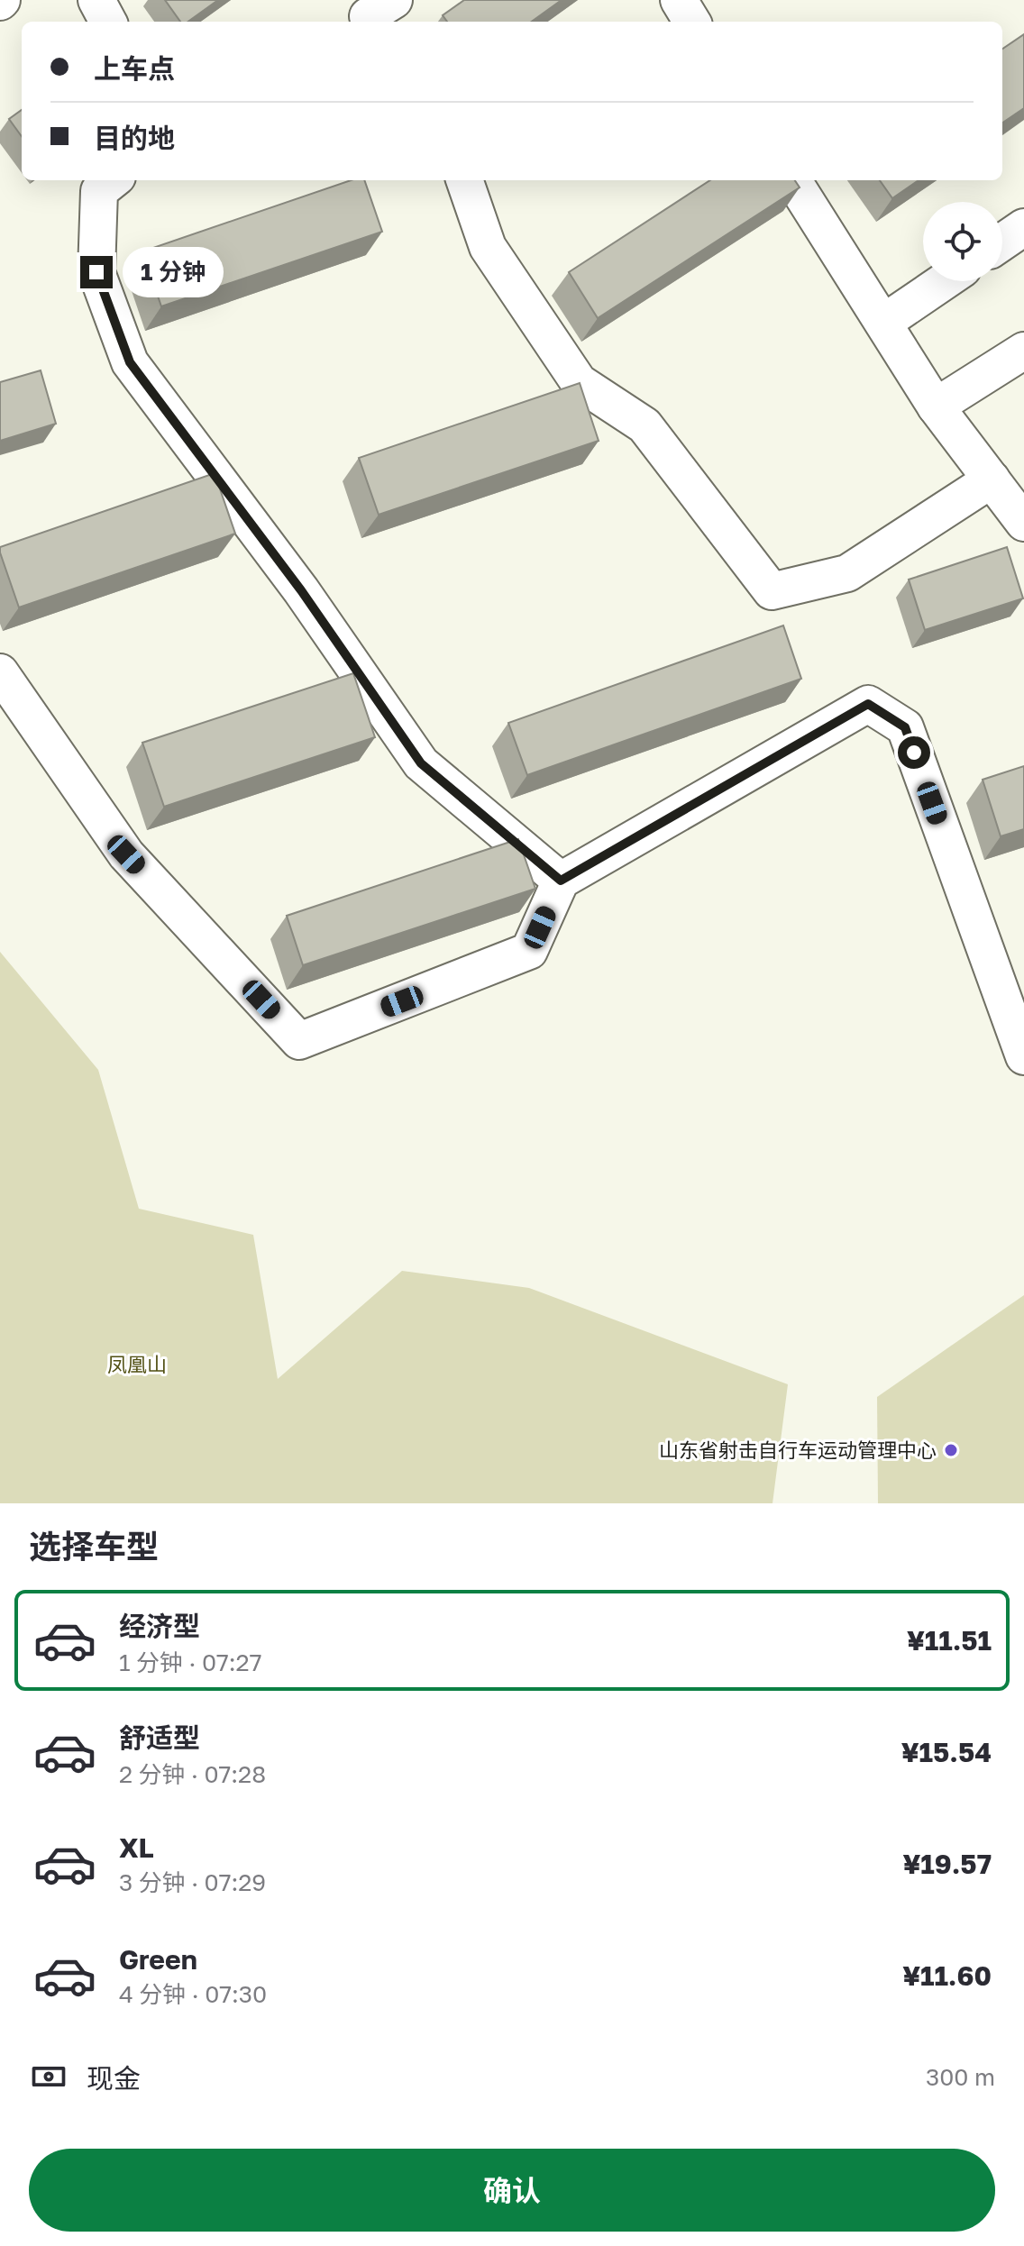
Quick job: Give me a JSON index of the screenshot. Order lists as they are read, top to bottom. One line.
{"parks":["凤凰山"],"places":["山东省射击自行车运动管理中心"],"page":{"banner":["上车点","目的地"],"bubble":"1 分钟","heading":"选择车型","list":[{"name":"经济型","note":"1 分钟 · 07:27","value":"¥11.51"},{"name":"舒适型","note":"2 分钟 · 07:28","value":"¥15.54"},{"name":"XL","note":"3 分钟 · 07:29","value":"¥19.57"},{"name":"Green","note":"4 分钟 · 07:30","value":"¥11.60"}],"pay":["现金","300 m"],"buttons":"确认"}}
